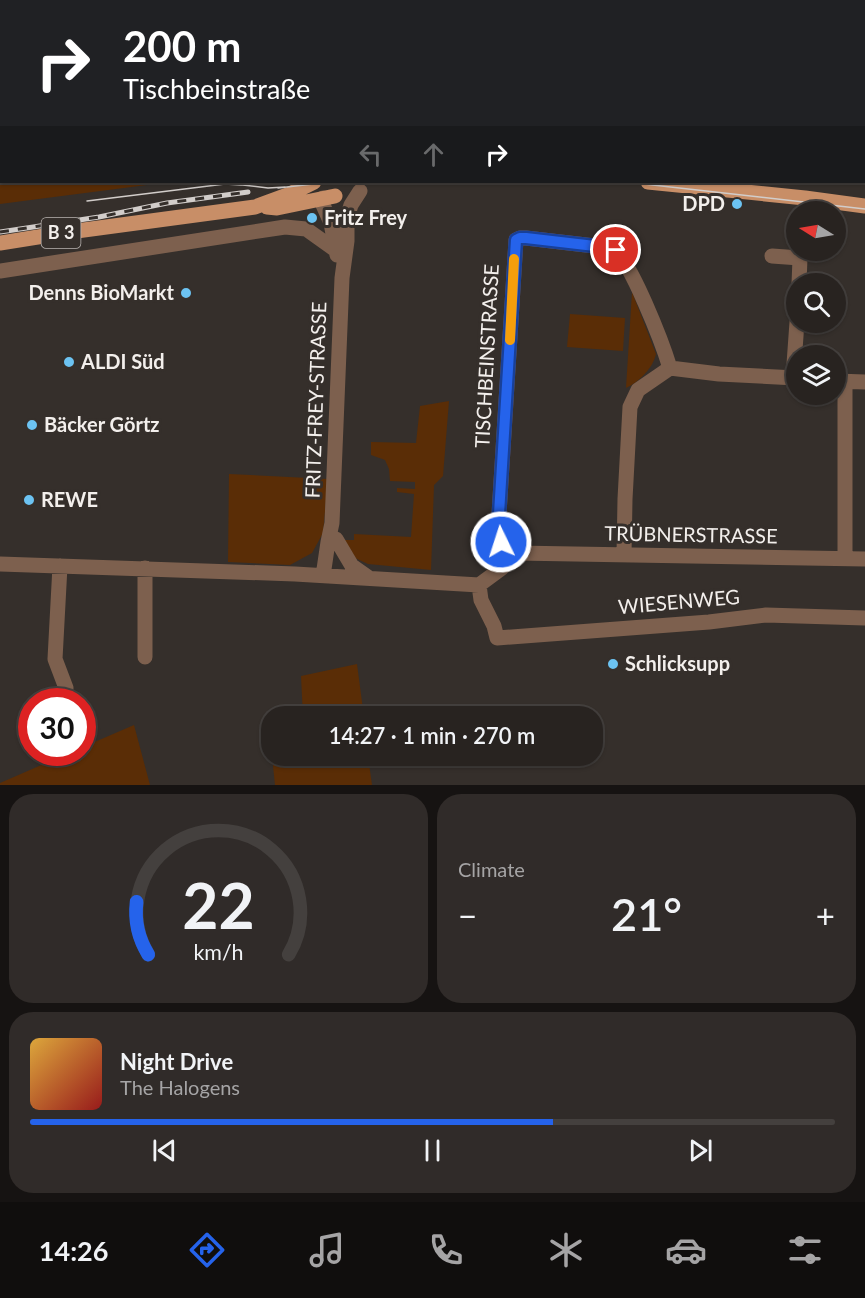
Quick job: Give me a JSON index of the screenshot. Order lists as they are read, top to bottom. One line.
{"streets":{"main road":["B 3"],"street":["TISCHBEINSTRASSE","FRITZ-FREY-STRASSE","TRÜBNERSTRASSE","WIESENWEG"]},"crossings":[["B 3","FRITZ-FREY-STRASSE"],["TISCHBEINSTRASSE","TRÜBNERSTRASSE"]],"places":["DPD","Fritz Frey","Denns BioMarkt","ALDI Süd","Bäcker Görtz","REWE","Schlicksupp"],"north":"left","page":{"turn":["200 m","Tischbeinstraße"],"limit":"30","trip":"14:27 · 1 min · 270 m","tile":"Climate","heat":["−","21°","+"],"song":["Night Drive","The Halogens"],"tabs":"14:26","gauge":["22","km/h"]}}
